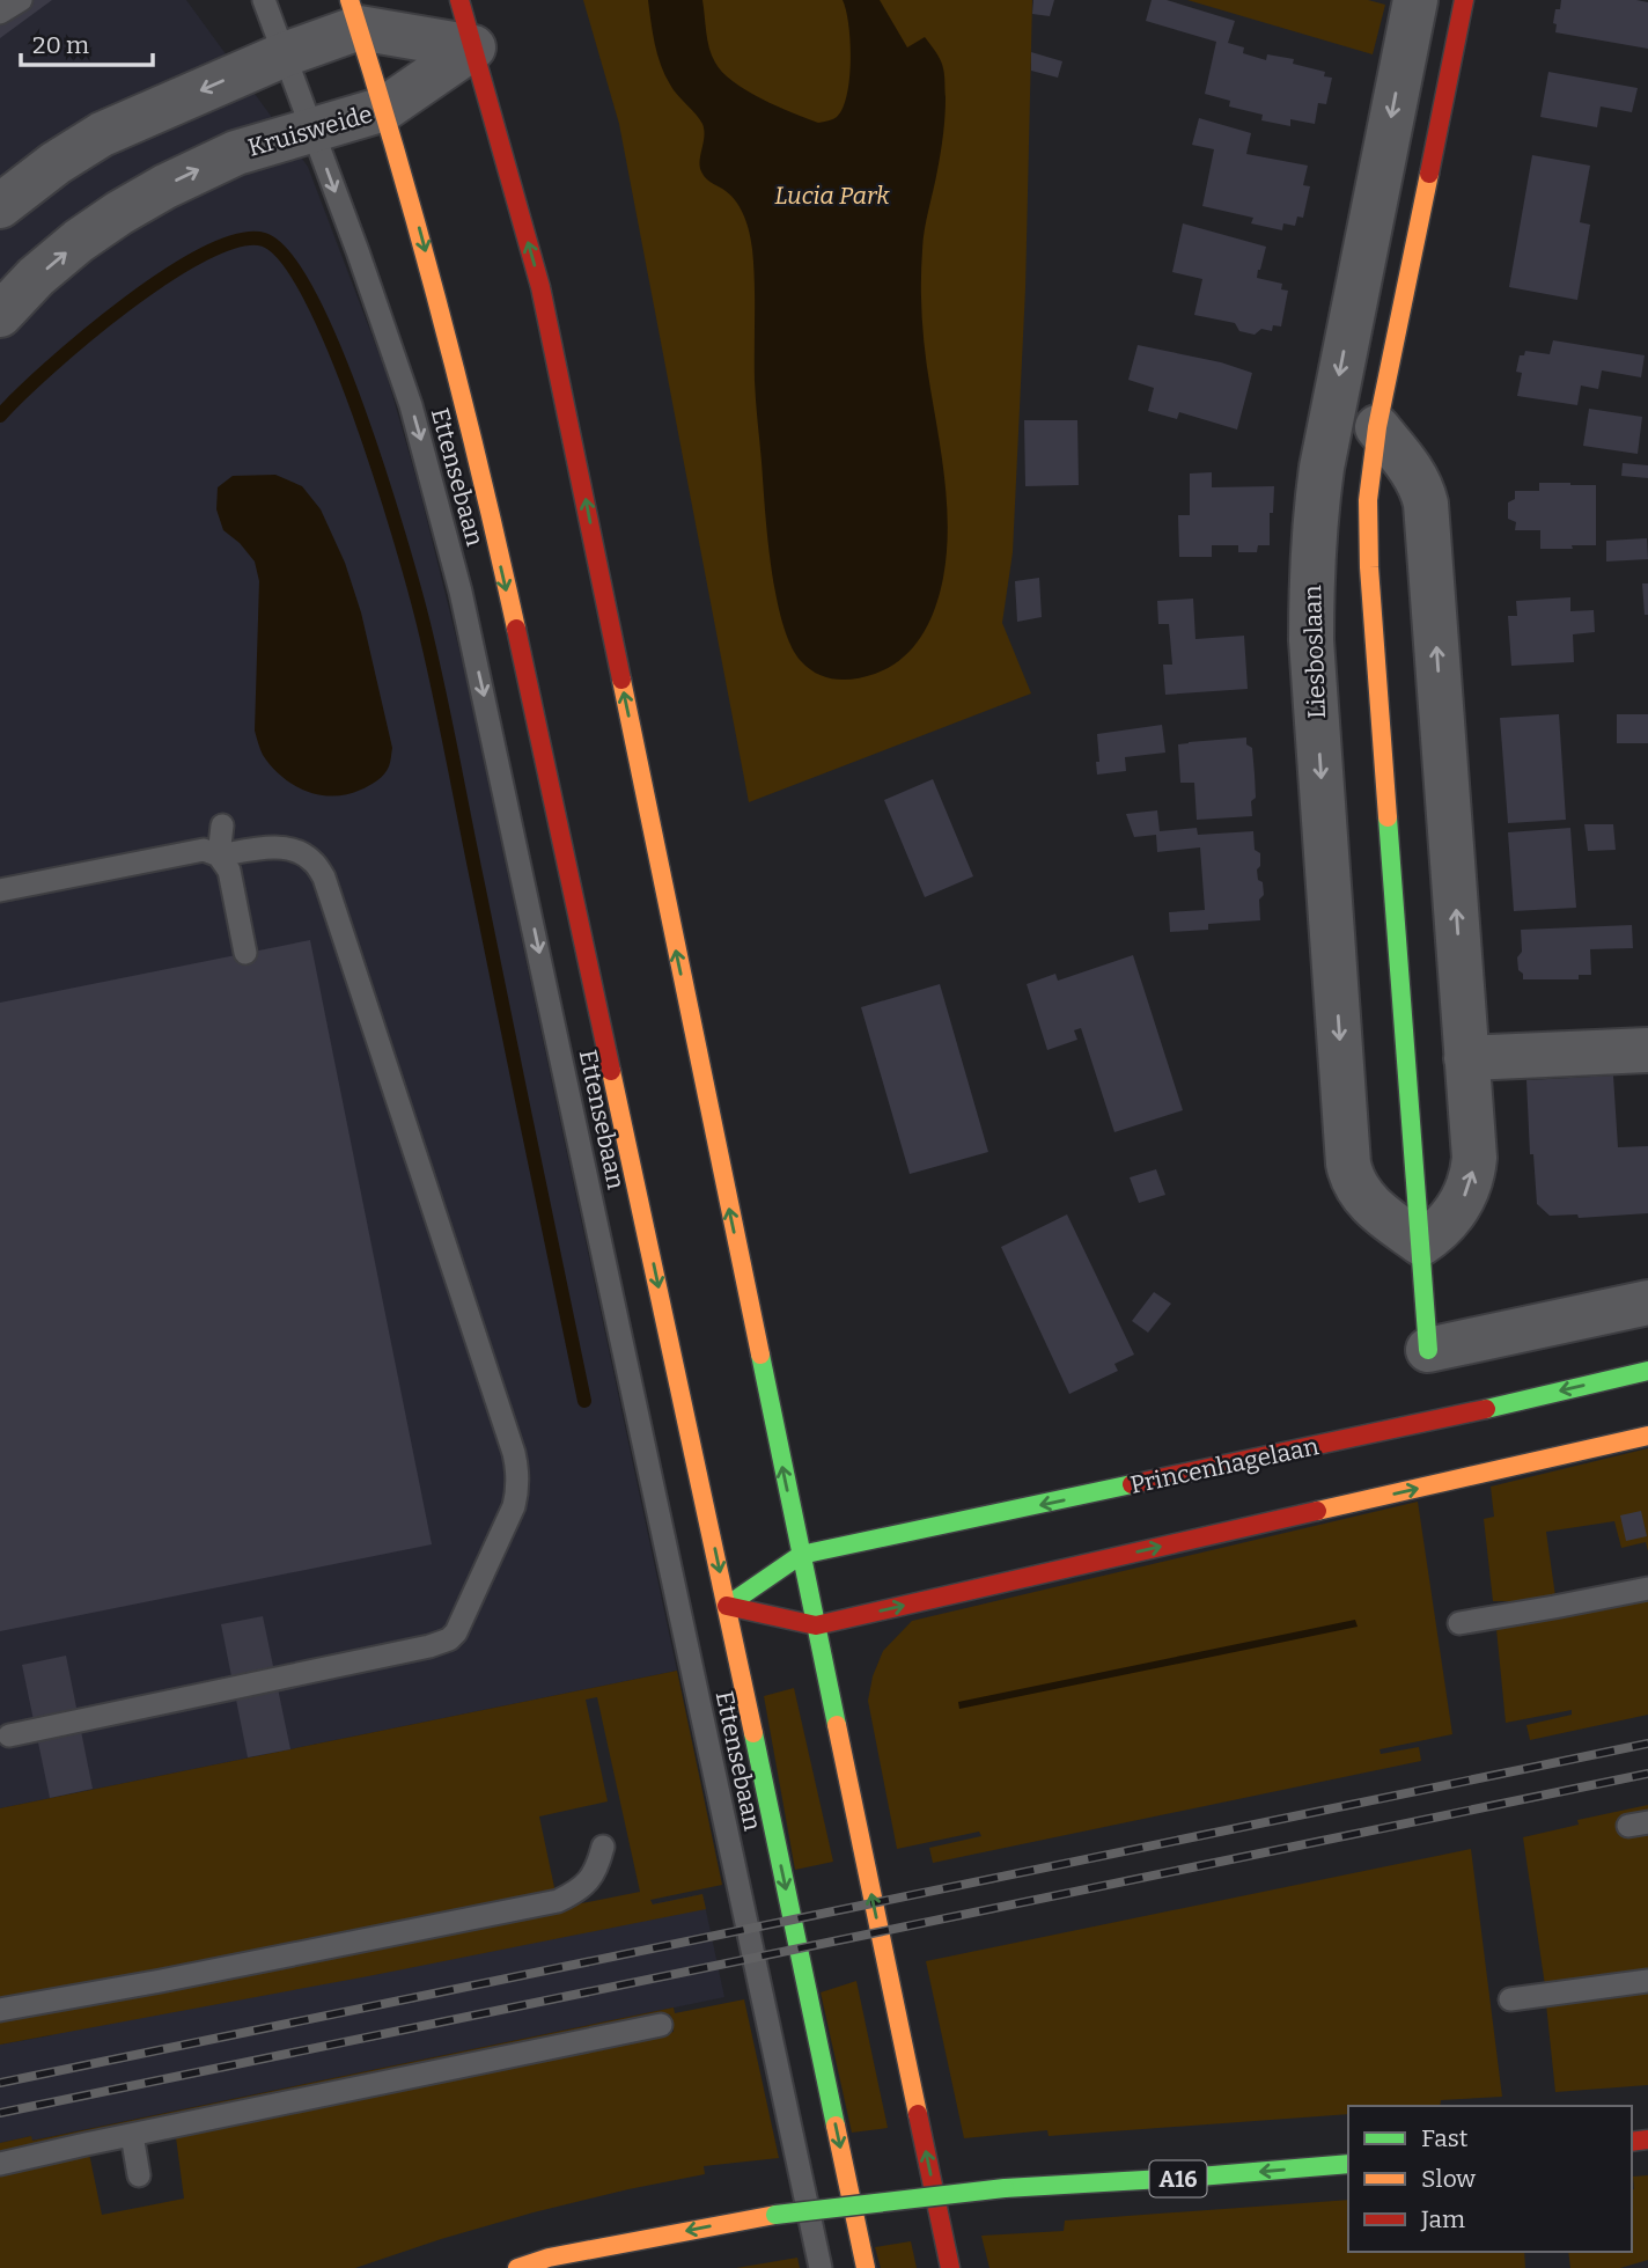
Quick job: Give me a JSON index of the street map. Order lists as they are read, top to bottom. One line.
{"streets":{"main road":["Ettensebaan","Princenhagelaan","A16"],"street":["Kruisweide","Liesboslaan"]},"crossings":[["Kruisweide","Ettensebaan"]],"one_way":["Ettensebaan"],"parks":["Lucia Park"],"legend":["Fast","Slow","Jam"],"scale_bar":"20 m"}
